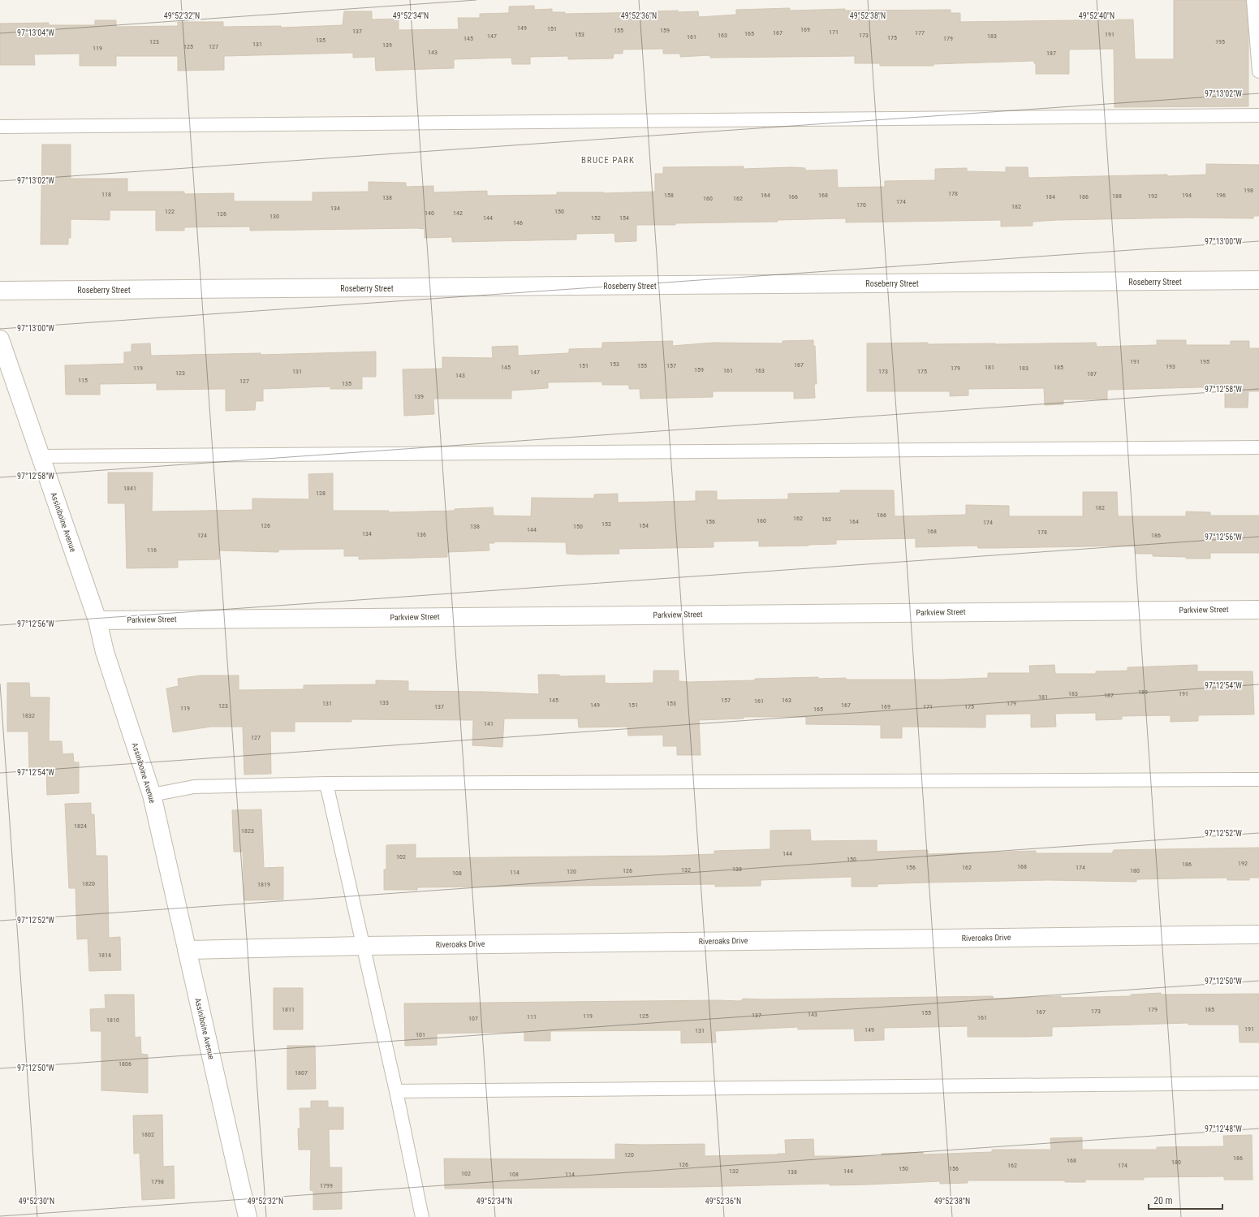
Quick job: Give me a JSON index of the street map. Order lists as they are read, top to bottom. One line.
{"streets":{"street":["Roseberry Street","Assiniboine Avenue","Parkview Street","Riveroaks Drive"]},"crossings":[["Assiniboine Avenue","Parkview Street"],["Assiniboine Avenue","Riveroaks Drive"]],"districts":["BRUCE PARK"],"house_numbers":["149","151","169","155","159","137","171","167","177","165","153","191","163","173","147","183","161","175","145","179","135","123","195","131","139","125","127","119","143","187","198","178","118","158","164","168","194","196","188","192","166","184","186","138","160","162","174","170","182","134","122","150","140","142","126","130","144","152","154","146","191","195","153","167","151","155","157","193","145","181","185","119","179","183","159","161","163","131","173","175","147","123","187","143","115","127","135","139","1841","128","182","166","162","162","160","156","164","174","152","126","154","138","150","144","168","178","134","136","124","186","116","189","183","191","187","181","145","157","163","161","133","131","153","179","149","151","167","123","137","169","171","175","119","165","1832","141","127","1824","1823","144","102","150","192","186","168","156","162","174","138","132","126","180","120","114","108","1820","1819","1814","1811","179","185","173","167","155","143","137","119","125","111","161","107","1810","191","149","131","101","1806","1807","1802","120","186","168","180","126","162","174","150","156","132","144","138","102","108","114","1798","1799"],"scale_bar":"20 m","coordinates":["49°52'32\"N","49°52'34\"N","49°52'36\"N","49°52'38\"N","49°52'40\"N","97°13'04\"W","97°13'02\"W","97°13'00\"W","97°12'58\"W","97°12'56\"W","97°12'54\"W","97°12'52\"W","97°12'50\"W","97°12'48\"W","49°52'30\"N"]}
